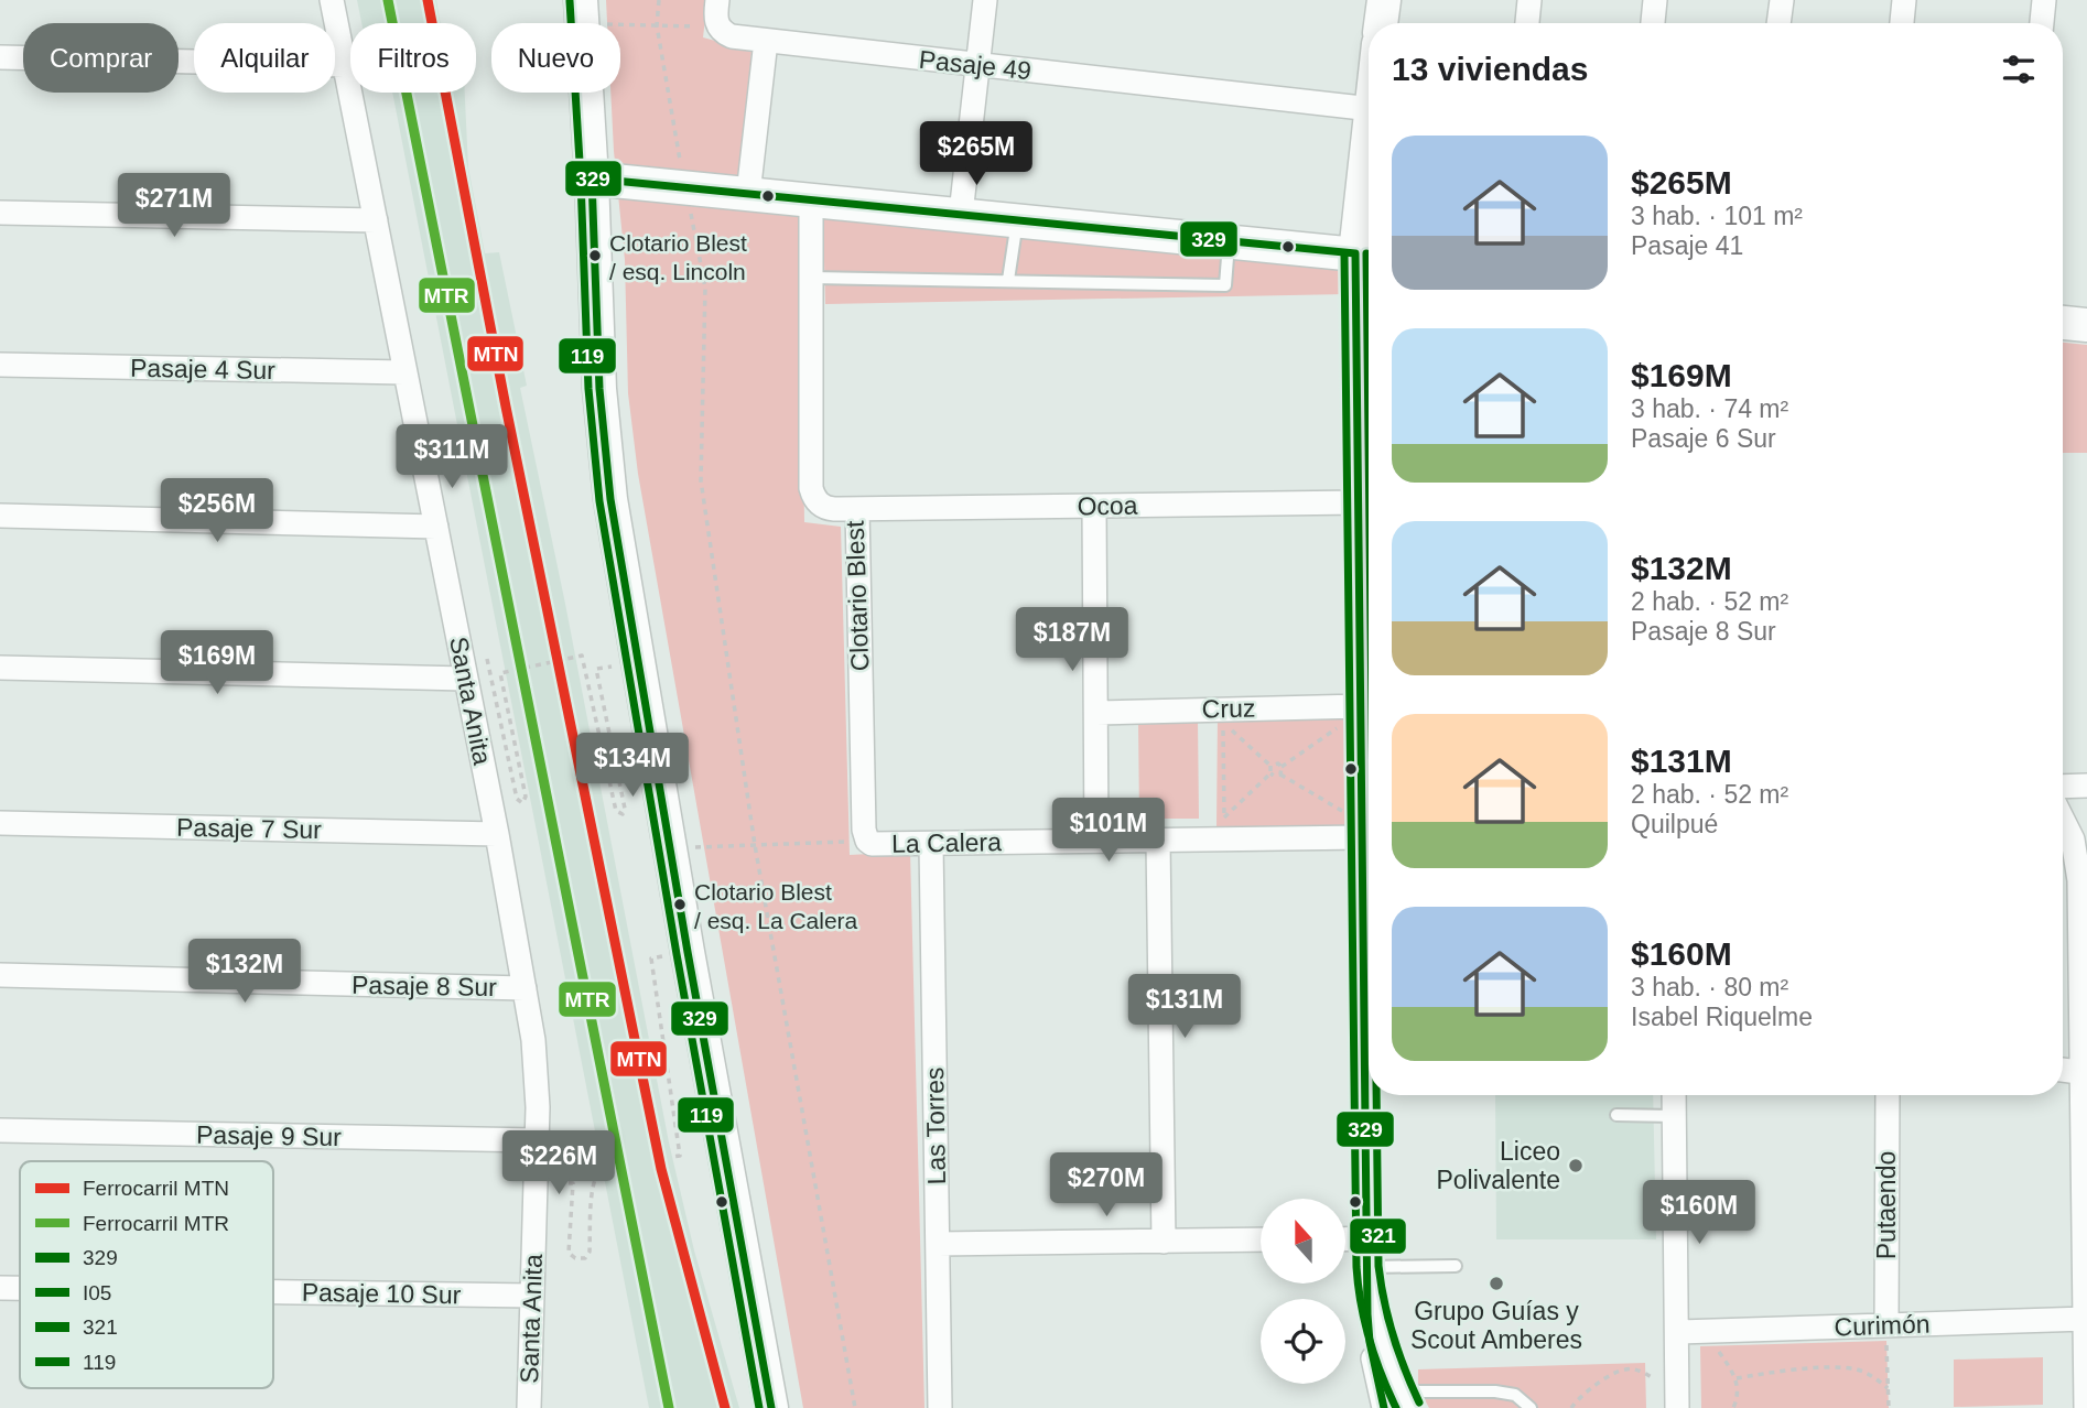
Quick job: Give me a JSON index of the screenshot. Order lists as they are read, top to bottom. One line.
{"streets":{"street":["Pasaje 49","Pasaje 4 Sur","Ocoa","Clotario Blest","Santa Anita","Cruz","Pasaje 7 Sur","La Calera","Pasaje 8 Sur","Las Torres","Pasaje 9 Sur","Putaendo","Pasaje 10 Sur","Curimón"]},"crossings":[["Pasaje 4 Sur","Santa Anita"],["Ocoa","Clotario Blest"],["Clotario Blest","La Calera"],["Santa Anita","Pasaje 7 Sur"],["Santa Anita","Pasaje 8 Sur"],["Santa Anita","Pasaje 9 Sur"],["Santa Anita","Pasaje 10 Sur"],["La Calera","Las Torres"],["Putaendo","Curimón"]],"places":["Clotario Blest / esq. Lincoln","Clotario Blest / esq. La Calera","Liceo Polivalente","Grupo Guías y Scout Amberes"],"lines":["rail line MTN","rail line MTR","transit line 119","transit line 329","transit line I05","transit line 321"],"legend":["Ferrocarril MTN","Ferrocarril MTR","329","I05","321","119"],"north":"top","page":{"chip":["Comprar","Alquilar","Filtros","Nuevo"],"heading":"13 viviendas","list":[{"name":"$265M","note":"3 hab. · 101 m² · Pasaje 41"},{"name":"$169M","note":"3 hab. · 74 m² · Pasaje 6 Sur"},{"name":"$132M","note":"2 hab. · 52 m² · Pasaje 8 Sur"},{"name":"$131M","note":"2 hab. · 52 m² · Quilpué"},{"name":"$160M","note":"3 hab. · 80 m² · Isabel Riquelme"}],"price":["$265M","$271M","$311M","$256M","$187M","$169M","$134M","$101M","$132M","$131M","$226M","$270M","$160M"]}}
